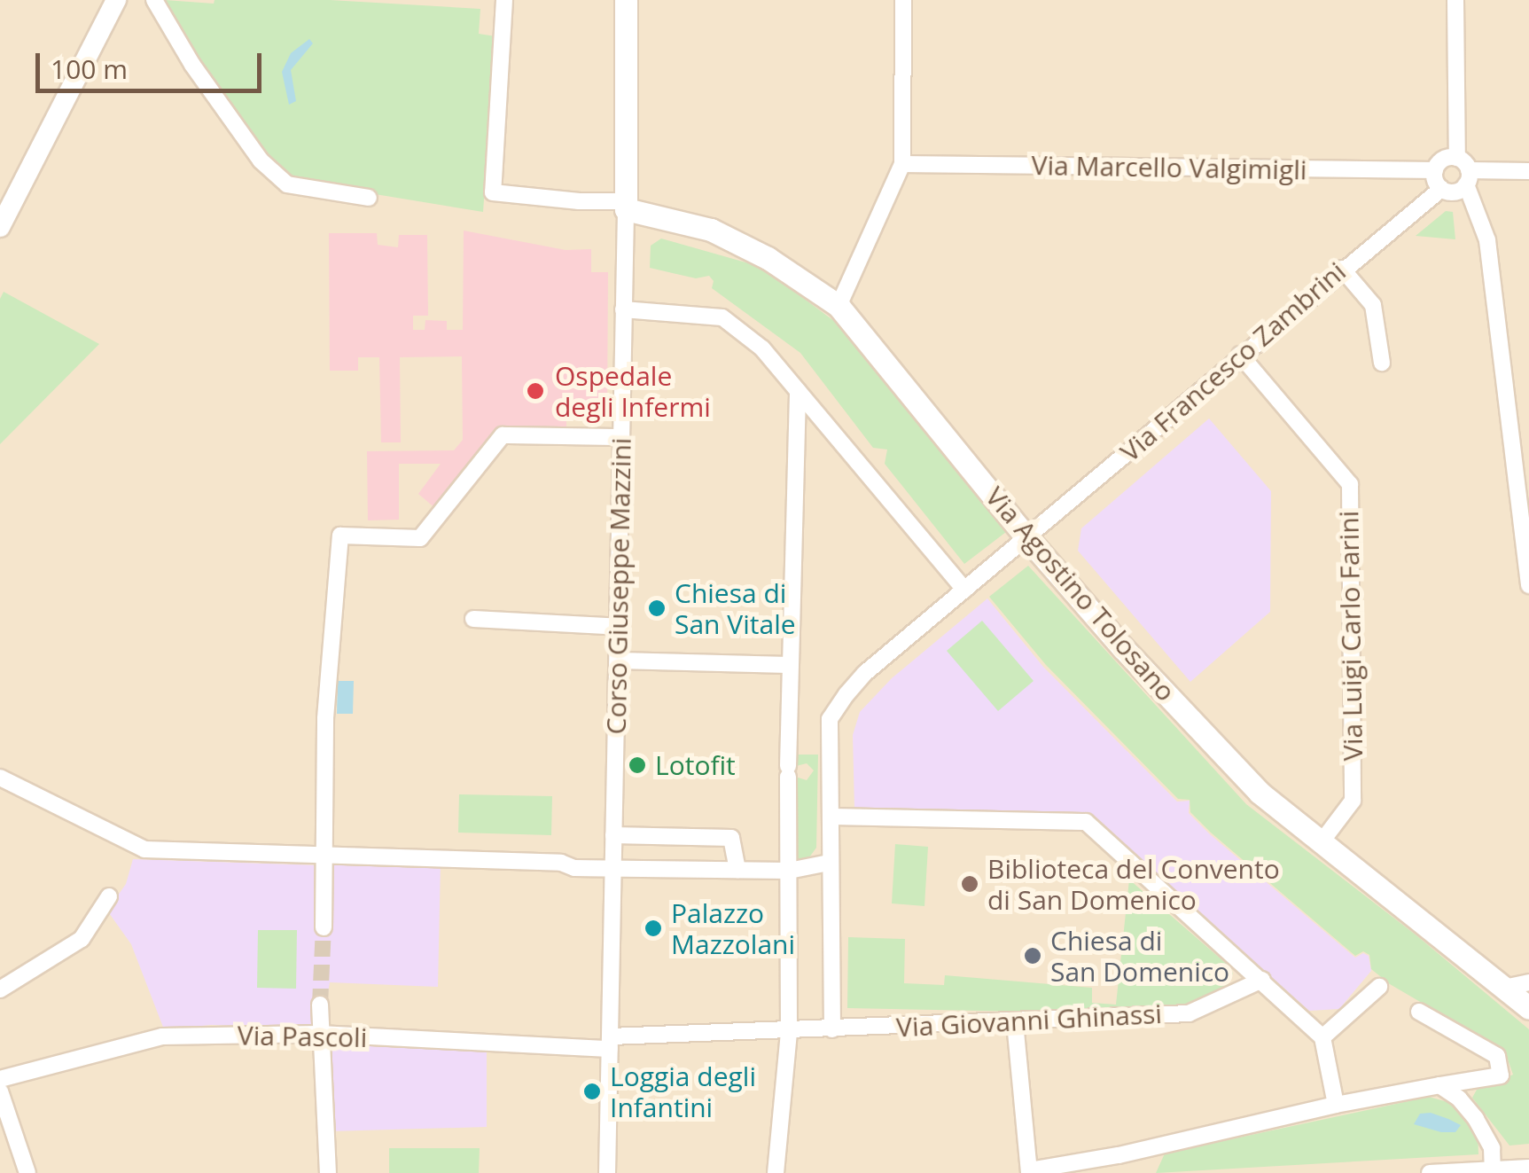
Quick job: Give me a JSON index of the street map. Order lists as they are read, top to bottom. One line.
{"streets":{"main road":["Corso Giuseppe Mazzini","Via Agostino Tolosano"],"street":["Via Marcello Valgimigli","Via Francesco Zambrini","Via Luigi Carlo Farini","Via Giovanni Ghinassi","Via Pascoli"]},"crossings":[["Via Francesco Zambrini","Via Agostino Tolosano"],["Via Francesco Zambrini","Via Luigi Carlo Farini"],["Via Francesco Zambrini","Via Giovanni Ghinassi"],["Corso Giuseppe Mazzini","Via Agostino Tolosano"],["Corso Giuseppe Mazzini","Via Pascoli"],["Via Agostino Tolosano","Via Luigi Carlo Farini"],["Via Giovanni Ghinassi","Via Pascoli"]],"places":["Ospedale degli Infermi","Chiesa di San Vitale","Lotofit","Biblioteca del Convento di San Domenico","Palazzo Mazzolani","Chiesa di San Domenico","Loggia degli Infantini"],"scale_bar":"100 m"}
